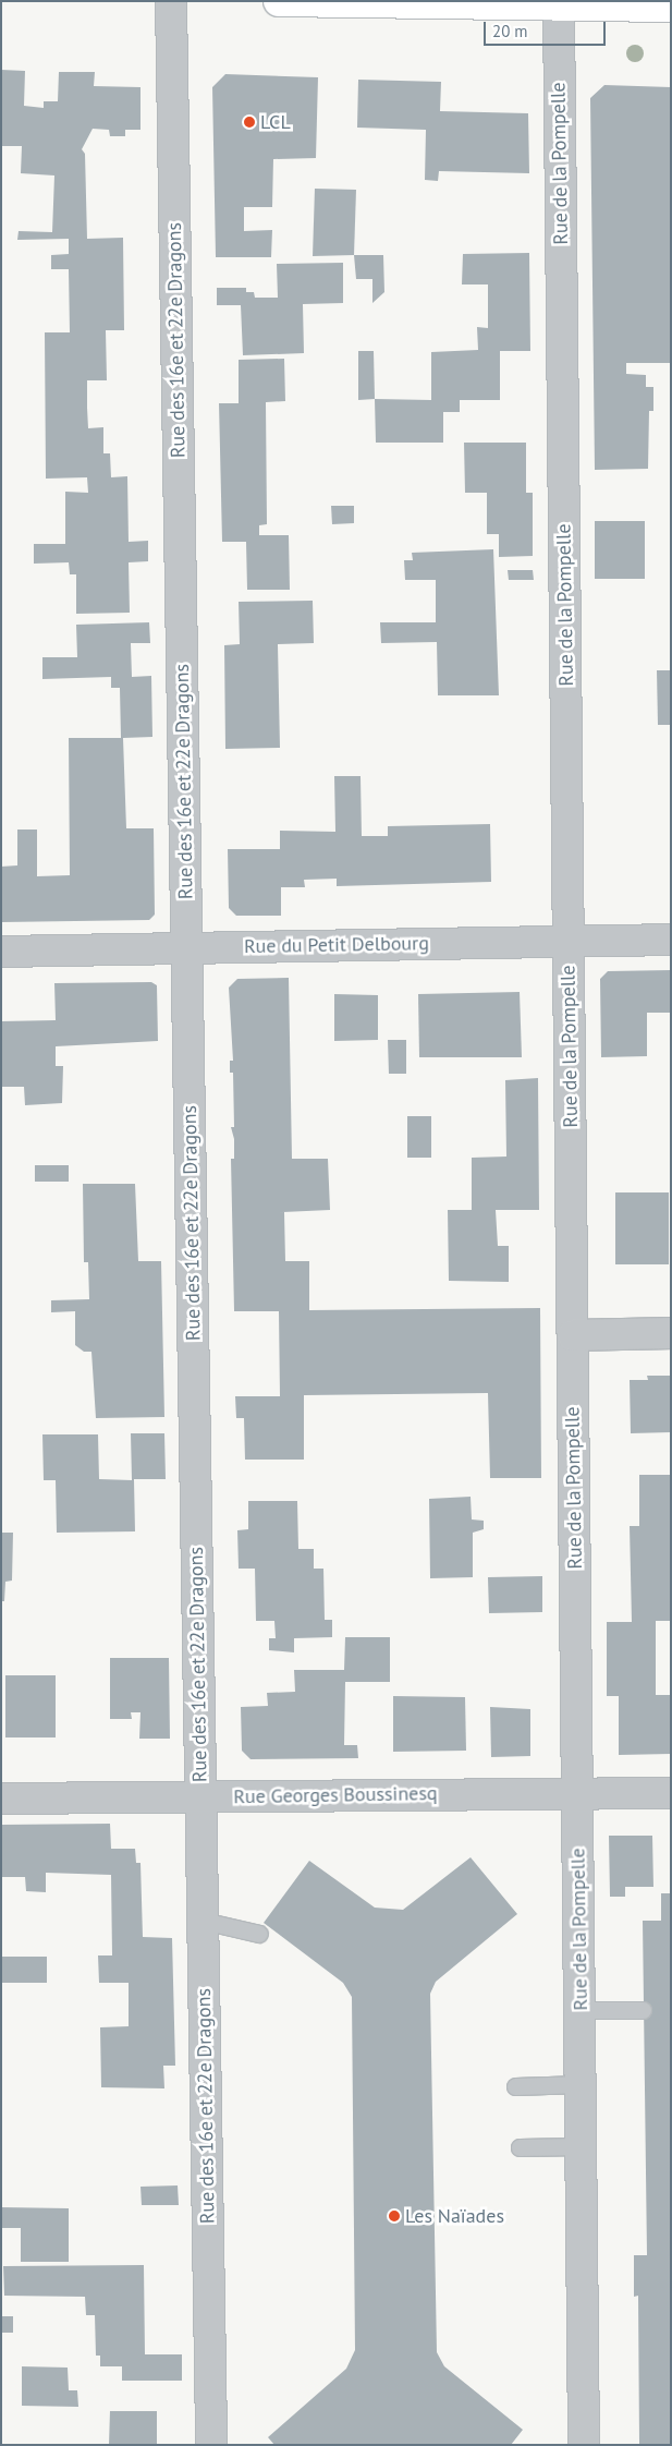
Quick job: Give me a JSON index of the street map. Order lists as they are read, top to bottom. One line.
{"streets":{"street":["Rue de la Pompelle","Rue des 16e et 22e Dragons","Rue du Petit Delbourg","Rue Georges Boussinesq"]},"crossings":[["Rue de la Pompelle","Rue du Petit Delbourg"],["Rue de la Pompelle","Rue Georges Boussinesq"],["Rue des 16e et 22e Dragons","Rue du Petit Delbourg"],["Rue des 16e et 22e Dragons","Rue Georges Boussinesq"]],"places":["LCL","Les Naïades"],"scale_bar":"20 m"}
